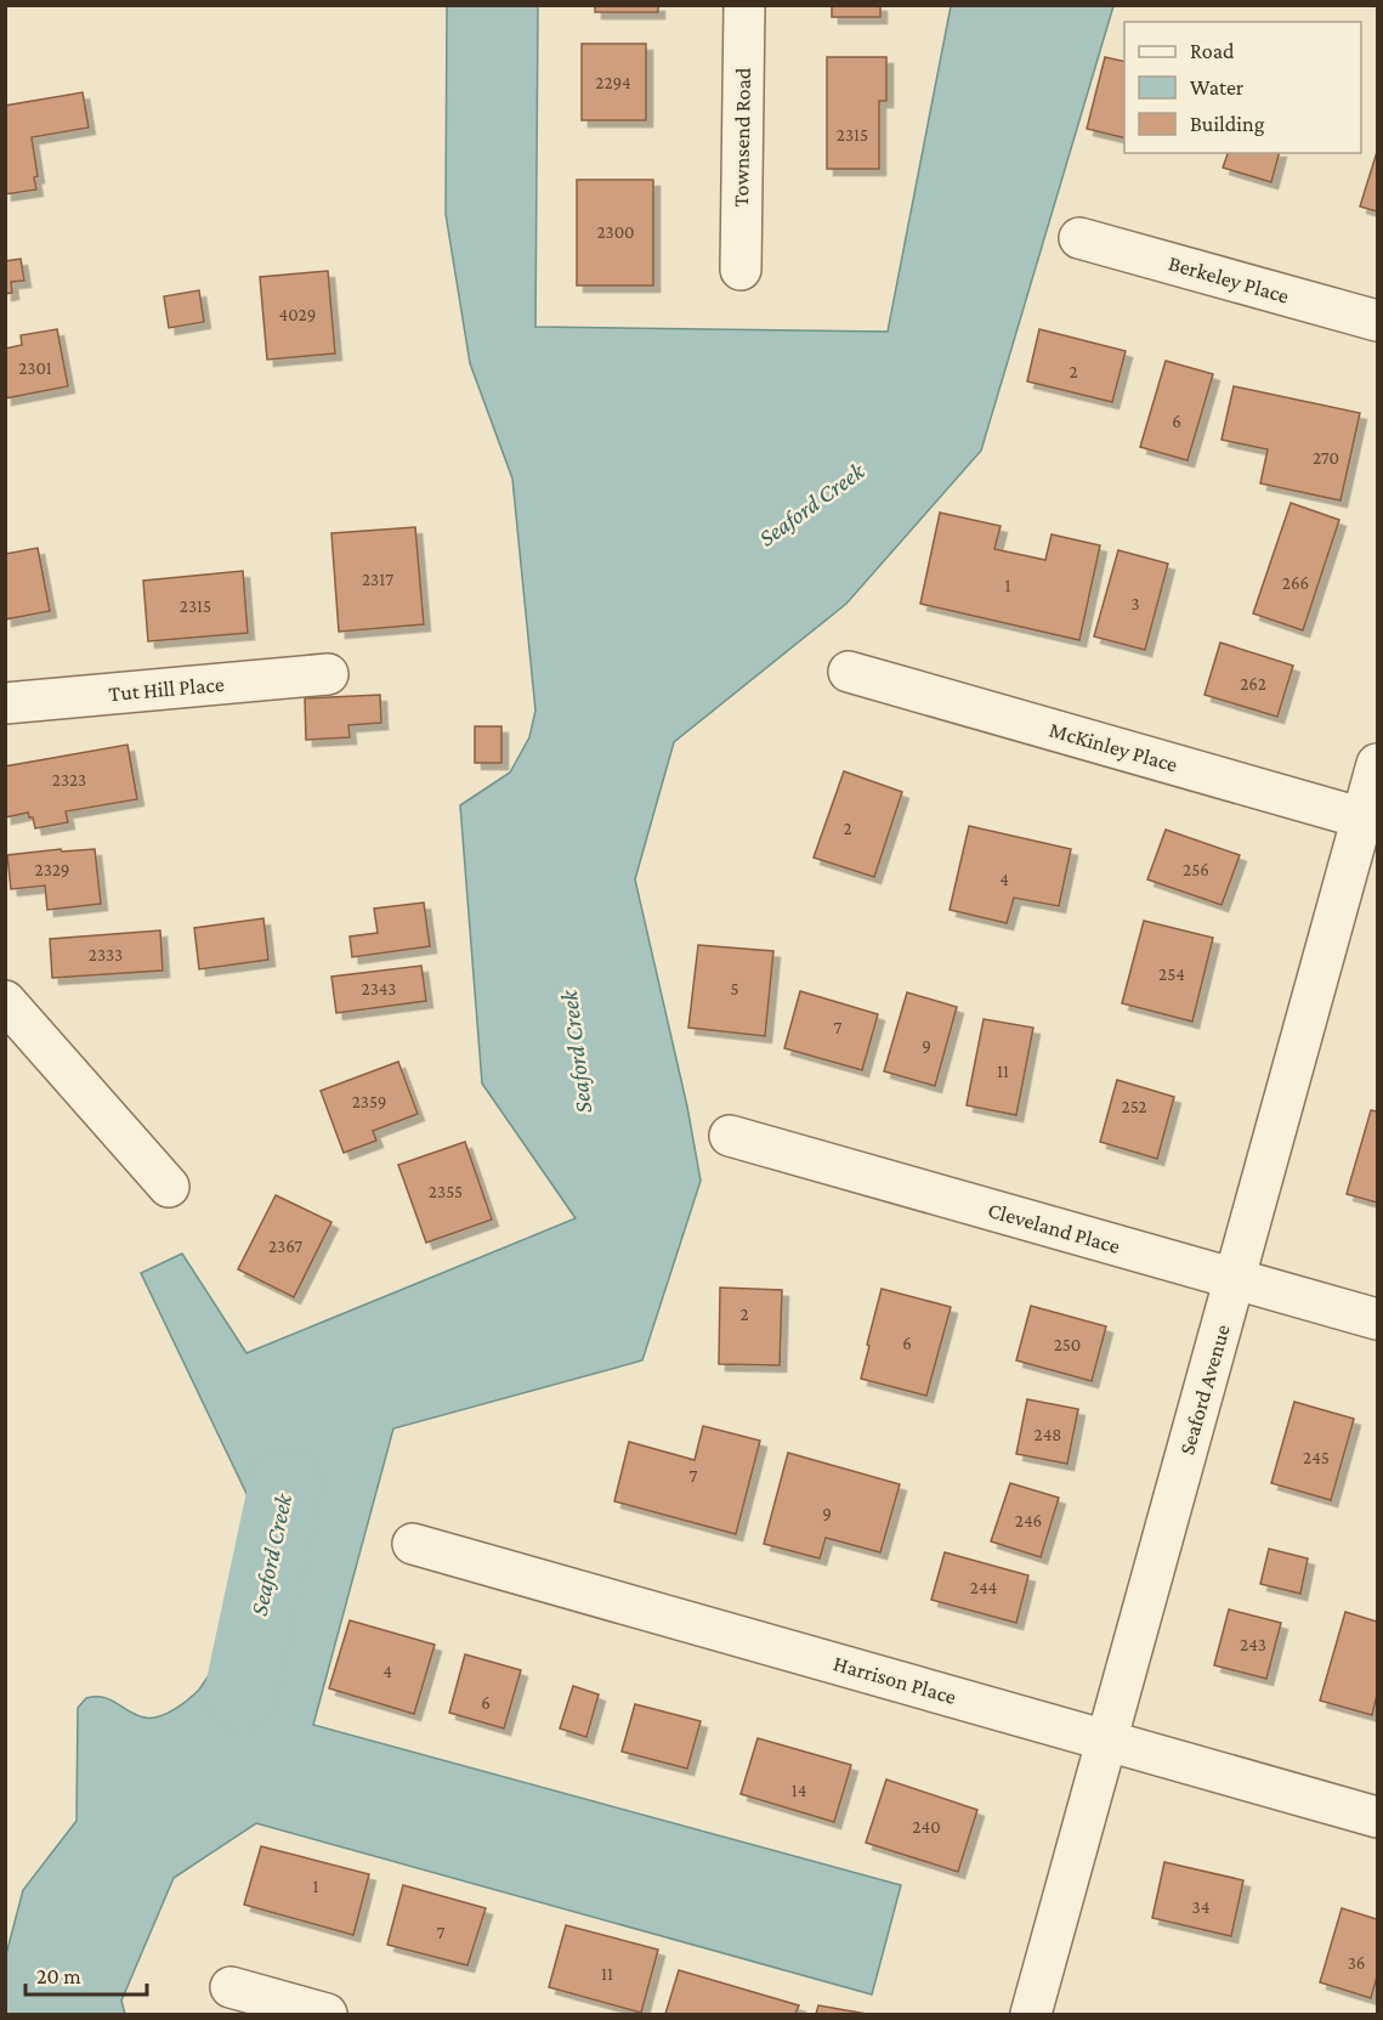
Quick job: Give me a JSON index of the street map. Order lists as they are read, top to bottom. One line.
{"streets":{"street":["Townsend Road","Berkeley Place","Tut Hill Place","McKinley Place","Cleveland Place","Seaford Avenue","Harrison Place"]},"crossings":[["McKinley Place","Seaford Avenue"],["Cleveland Place","Seaford Avenue"],["Seaford Avenue","Harrison Place"]],"water":["Seaford Creek"],"house_numbers":["2294","2315","2300","4029","2301","2","6","270","2317","266","1","3","2315","262","2323","2","2329","256","4","2333","254","2343","5","7","9","11","2359","252","2355","2367","2","6","250","248","245","7","9","246","244","243","4","6","14","240","1","34","7","36","11"],"legend":["Road","Water","Building"],"scale_bar":"20 m"}
